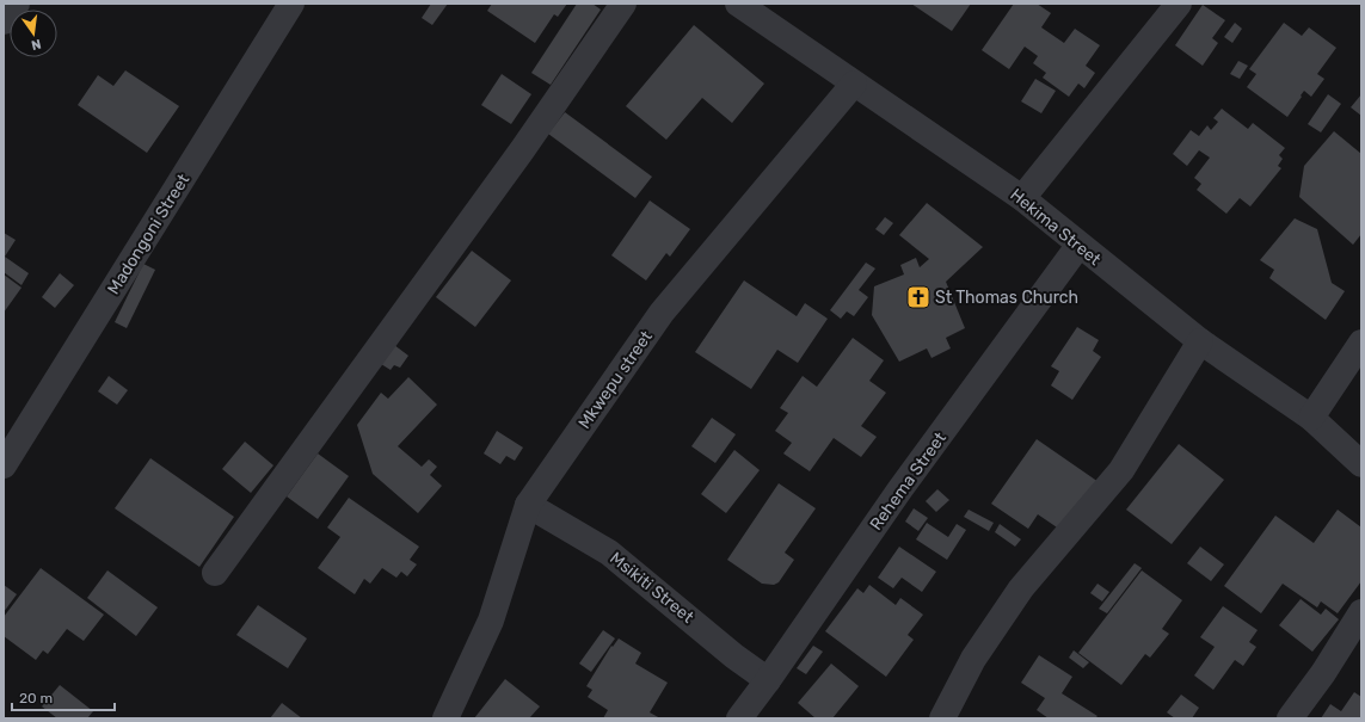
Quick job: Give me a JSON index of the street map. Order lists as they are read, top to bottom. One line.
{"streets":{"street":["Hekima Street","Madongoni Street","Mkwepu street","Rehema Street","Msikiti Street"]},"crossings":[["Hekima Street","Mkwepu street"],["Hekima Street","Rehema Street"],["Mkwepu street","Msikiti Street"],["Rehema Street","Msikiti Street"]],"places":{"church":["St Thomas Church"]},"scale_bar":"20 m","north":"bottom"}
